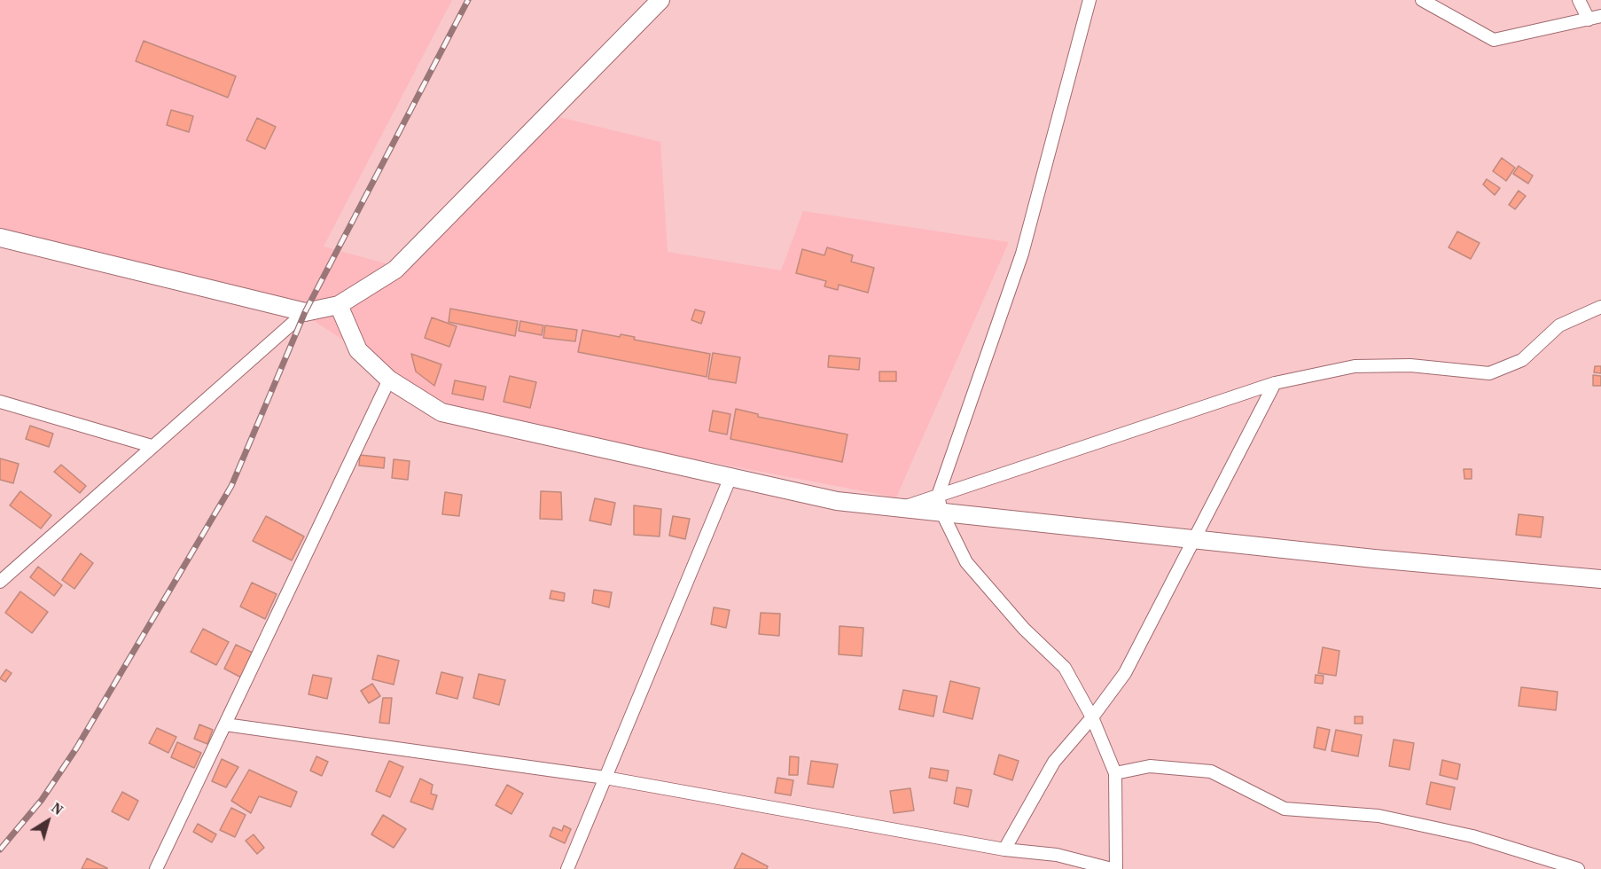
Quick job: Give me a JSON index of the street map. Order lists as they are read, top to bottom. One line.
{"north":"top right"}
